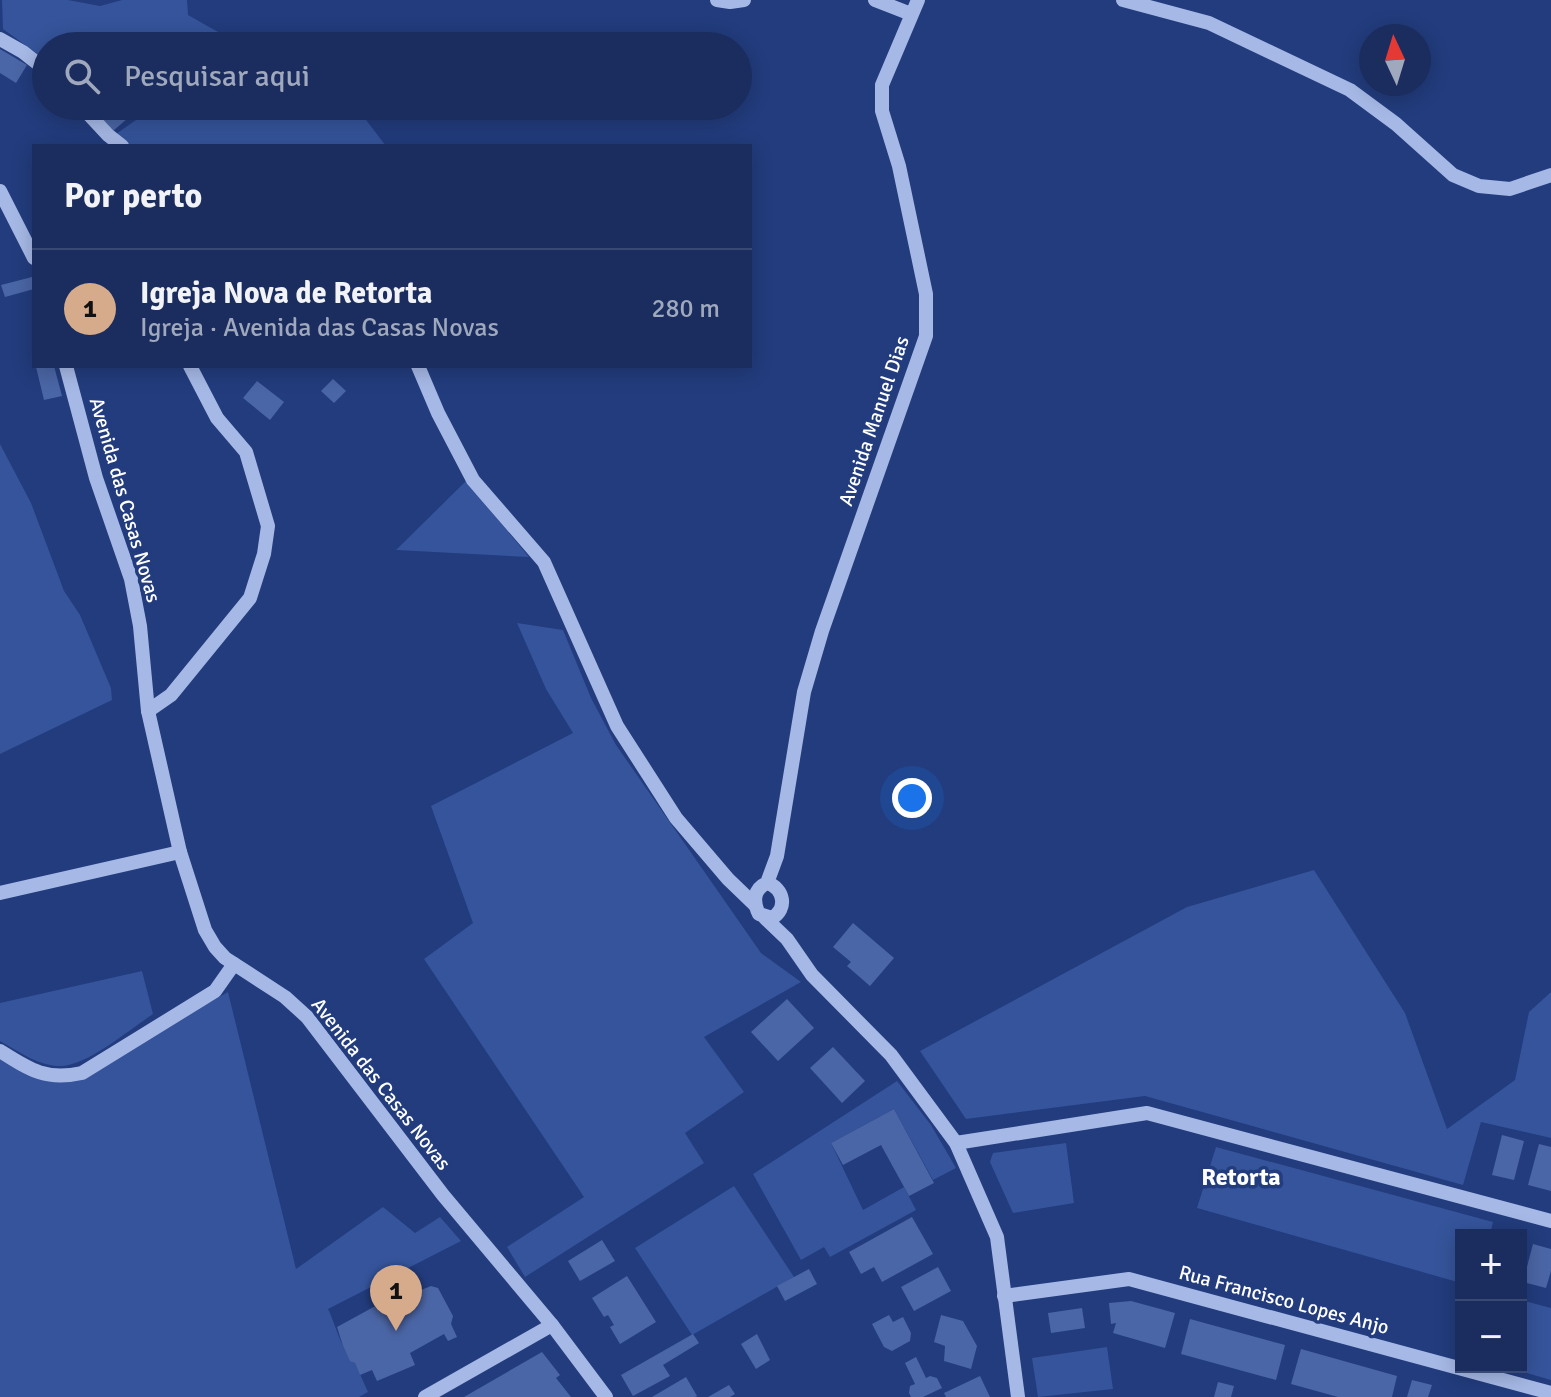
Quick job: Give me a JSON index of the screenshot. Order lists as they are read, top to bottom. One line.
{"streets":{"street":["Avenida Manuel Dias","Avenida das Casas Novas","Rua Francisco Lopes Anjo"]},"crossings":[["Avenida Manuel Dias","Rua Francisco Lopes Anjo"]],"districts":["Retorta"],"north":"top","page":{"search":"Pesquisar aqui","heading":"Por perto","list":[{"mark":"1","name":"Igreja Nova de Retorta","note":"Igreja · Avenida das Casas Novas","value":"280 m"}],"map_buttons":["+","−"],"pins":"1"}}
